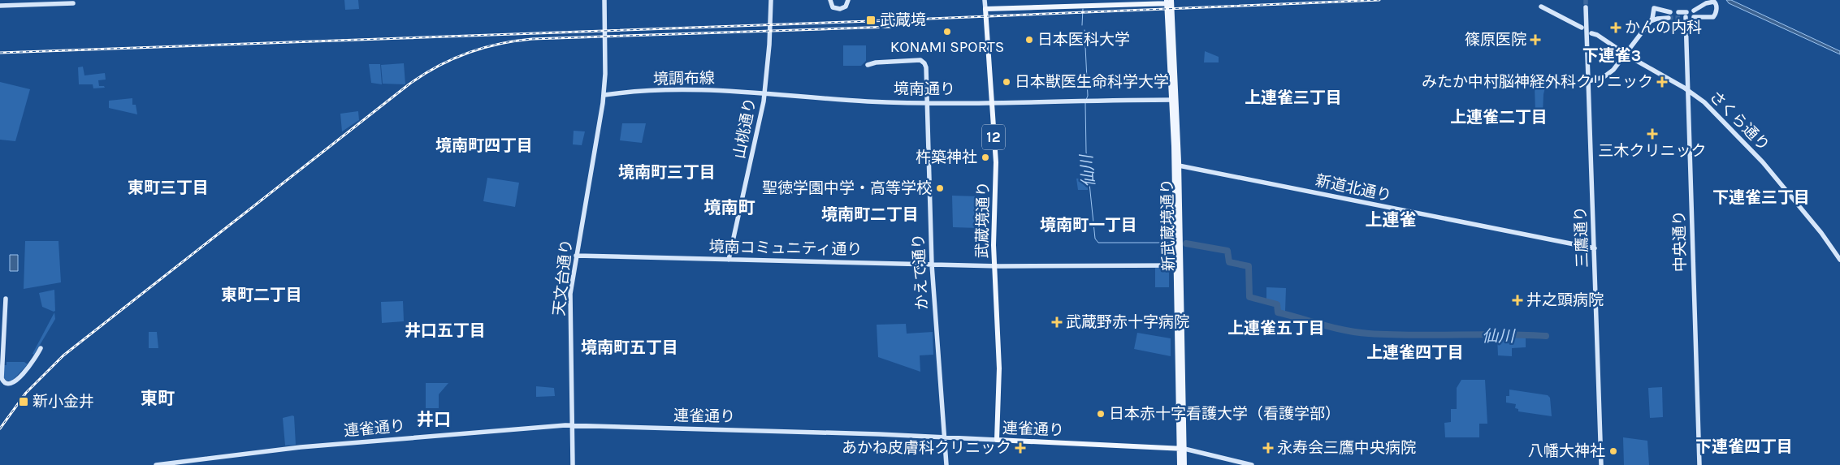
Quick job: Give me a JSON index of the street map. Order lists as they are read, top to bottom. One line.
{"streets":{"main road":["12","武蔵境通り","新武蔵境通り","連雀通り"],"street":["境調布線","境南通り","さくら通り","山桃通り","新道北通り","三鷹通り","中央通り","境南コミュニティ通り","かえで通り","天文台通り"]},"crossings":[["境調布線","境南通り"],["境調布線","山桃通り"],["境調布線","天文台通り"],["境南通り","山桃通り"],["境南通り","武蔵境通り"],["境南通り","新武蔵境通り"],["境南通り","かえで通り"],["さくら通り","中央通り"],["山桃通り","境南コミュニティ通り"],["新道北通り","新武蔵境通り"],["新道北通り","三鷹通り"],["武蔵境通り","境南コミュニティ通り"],["武蔵境通り","連雀通り"],["新武蔵境通り","境南コミュニティ通り"],["新武蔵境通り","連雀通り"],["境南コミュニティ通り","かえで通り"],["境南コミュニティ通り","天文台通り"],["かえで通り","連雀通り"],["天文台通り","連雀通り"]],"districts":["下連雀3","上連雀三丁目","上連雀二丁目","境南町四丁目","境南町三丁目","東町三丁目","下連雀三丁目","境南町","境南町二丁目","上連雀","境南町一丁目","東町二丁目","上連雀五丁目","井口五丁目","境南町五丁目","上連雀四丁目","東町","井口","下連雀四丁目"],"water":["仙川"],"places":{"transit":["武蔵境","新小金井"],"health":["かんの内科","篠原医院","みたか中村脳神経外科クリニック","三木クリニック","井之頭病院","武蔵野赤十字病院","あかね皮膚科クリニック","永寿会三鷹中央病院"],"other":["KONAMI SPORTS","日本医科大学","日本獣医生命科学大学","杵築神社","聖徳学園中学・高等学校","日本赤十字看護大学（看護学部）","八幡大神社"]}}
